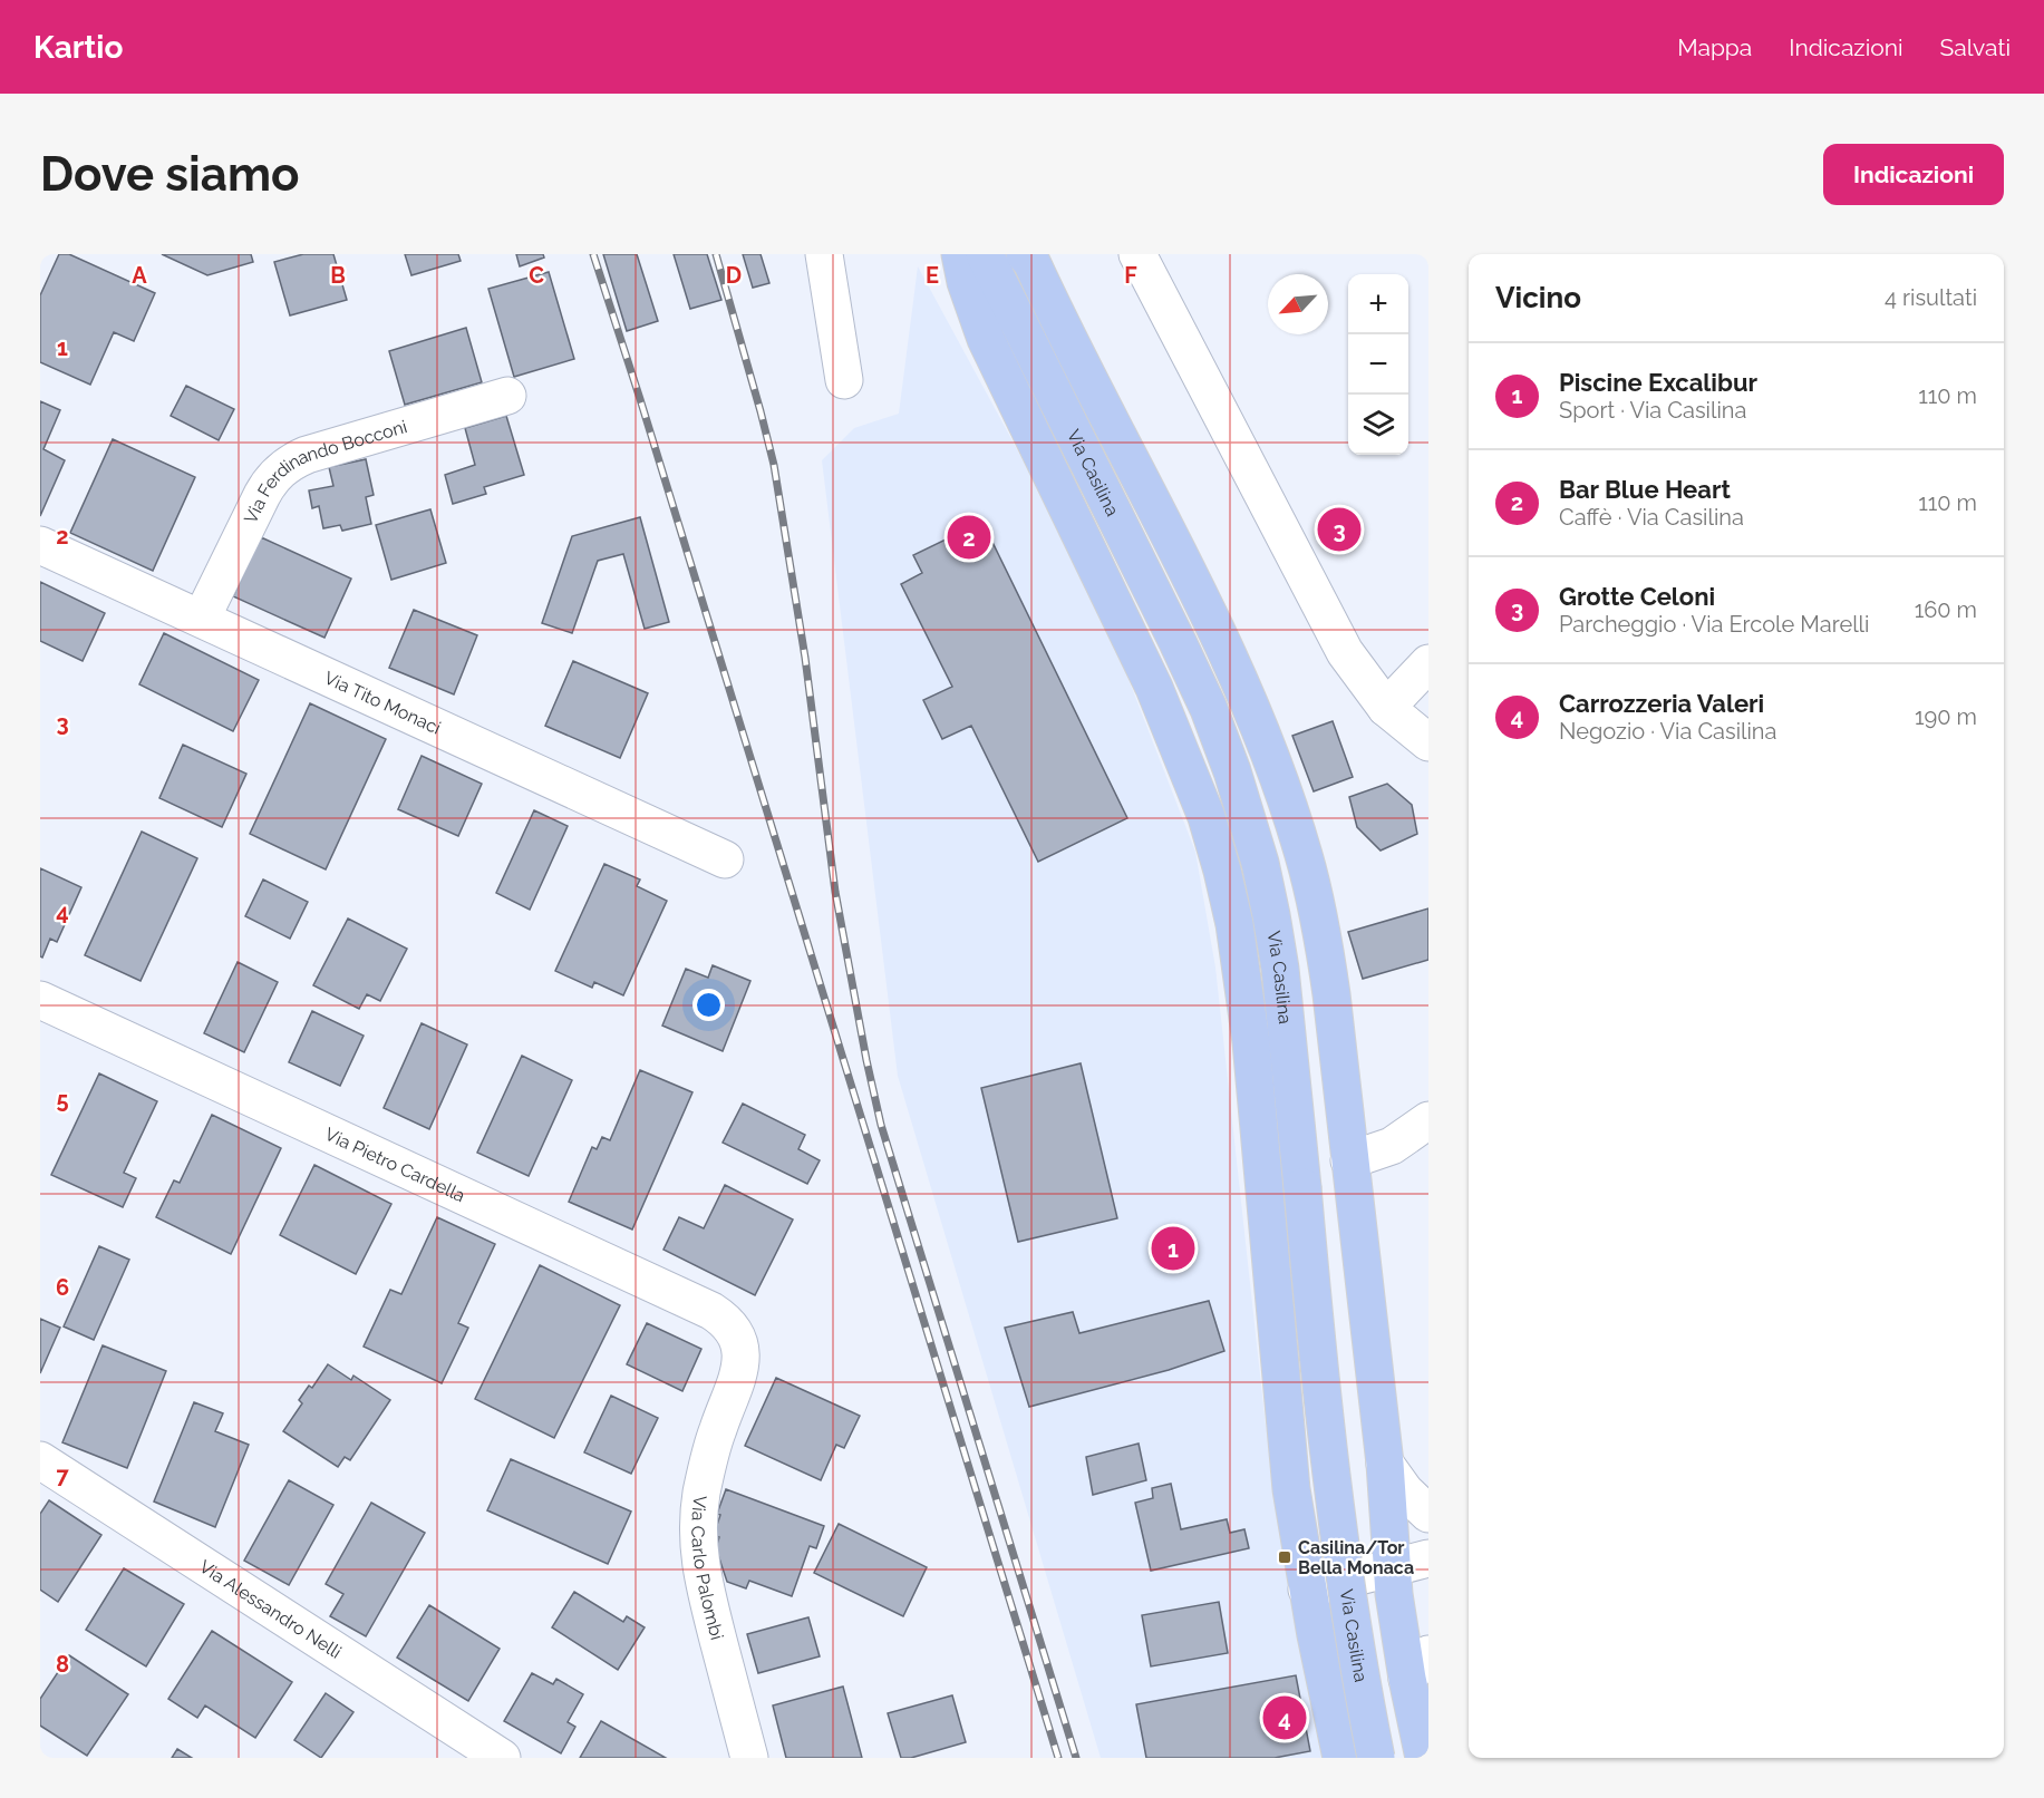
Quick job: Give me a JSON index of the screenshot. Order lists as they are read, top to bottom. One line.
{"streets":{"main road":["Via Casilina"],"street":["Via Ferdinando Bocconi","Via Tito Monaci","Via Pietro Cardella","Via Carlo Palombi","Via Alessandro Nelli"]},"crossings":[["Via Ferdinando Bocconi","Via Tito Monaci"],["Via Pietro Cardella","Via Carlo Palombi"]],"places":{"transit":["Casilina/Tor Bella Monaca"]},"north":"bottom left","page":{"header":"Kartio","nav":["Mappa","Indicazioni","Salvati"],"buttons":"Indicazioni","title":"Dove siamo","heading":["Vicino","4 risultati"],"map_buttons":["+","−"],"list":[{"mark":"1","name":"Piscine Excalibur","note":"Sport · Via Casilina","value":"110 m"},{"mark":"2","name":"Bar Blue Heart","note":"Caffè · Via Casilina","value":"110 m"},{"mark":"3","name":"Grotte Celoni","note":"Parcheggio · Via Ercole Marelli","value":"160 m"},{"mark":"4","name":"Carrozzeria Valeri","note":"Negozio · Via Casilina","value":"190 m"}],"pins":["3","2","1","4"]},"grid":{"columns":["A","B","C","D","E","F"],"rows":["1","2","3","4","5","6","7","8"]}}
